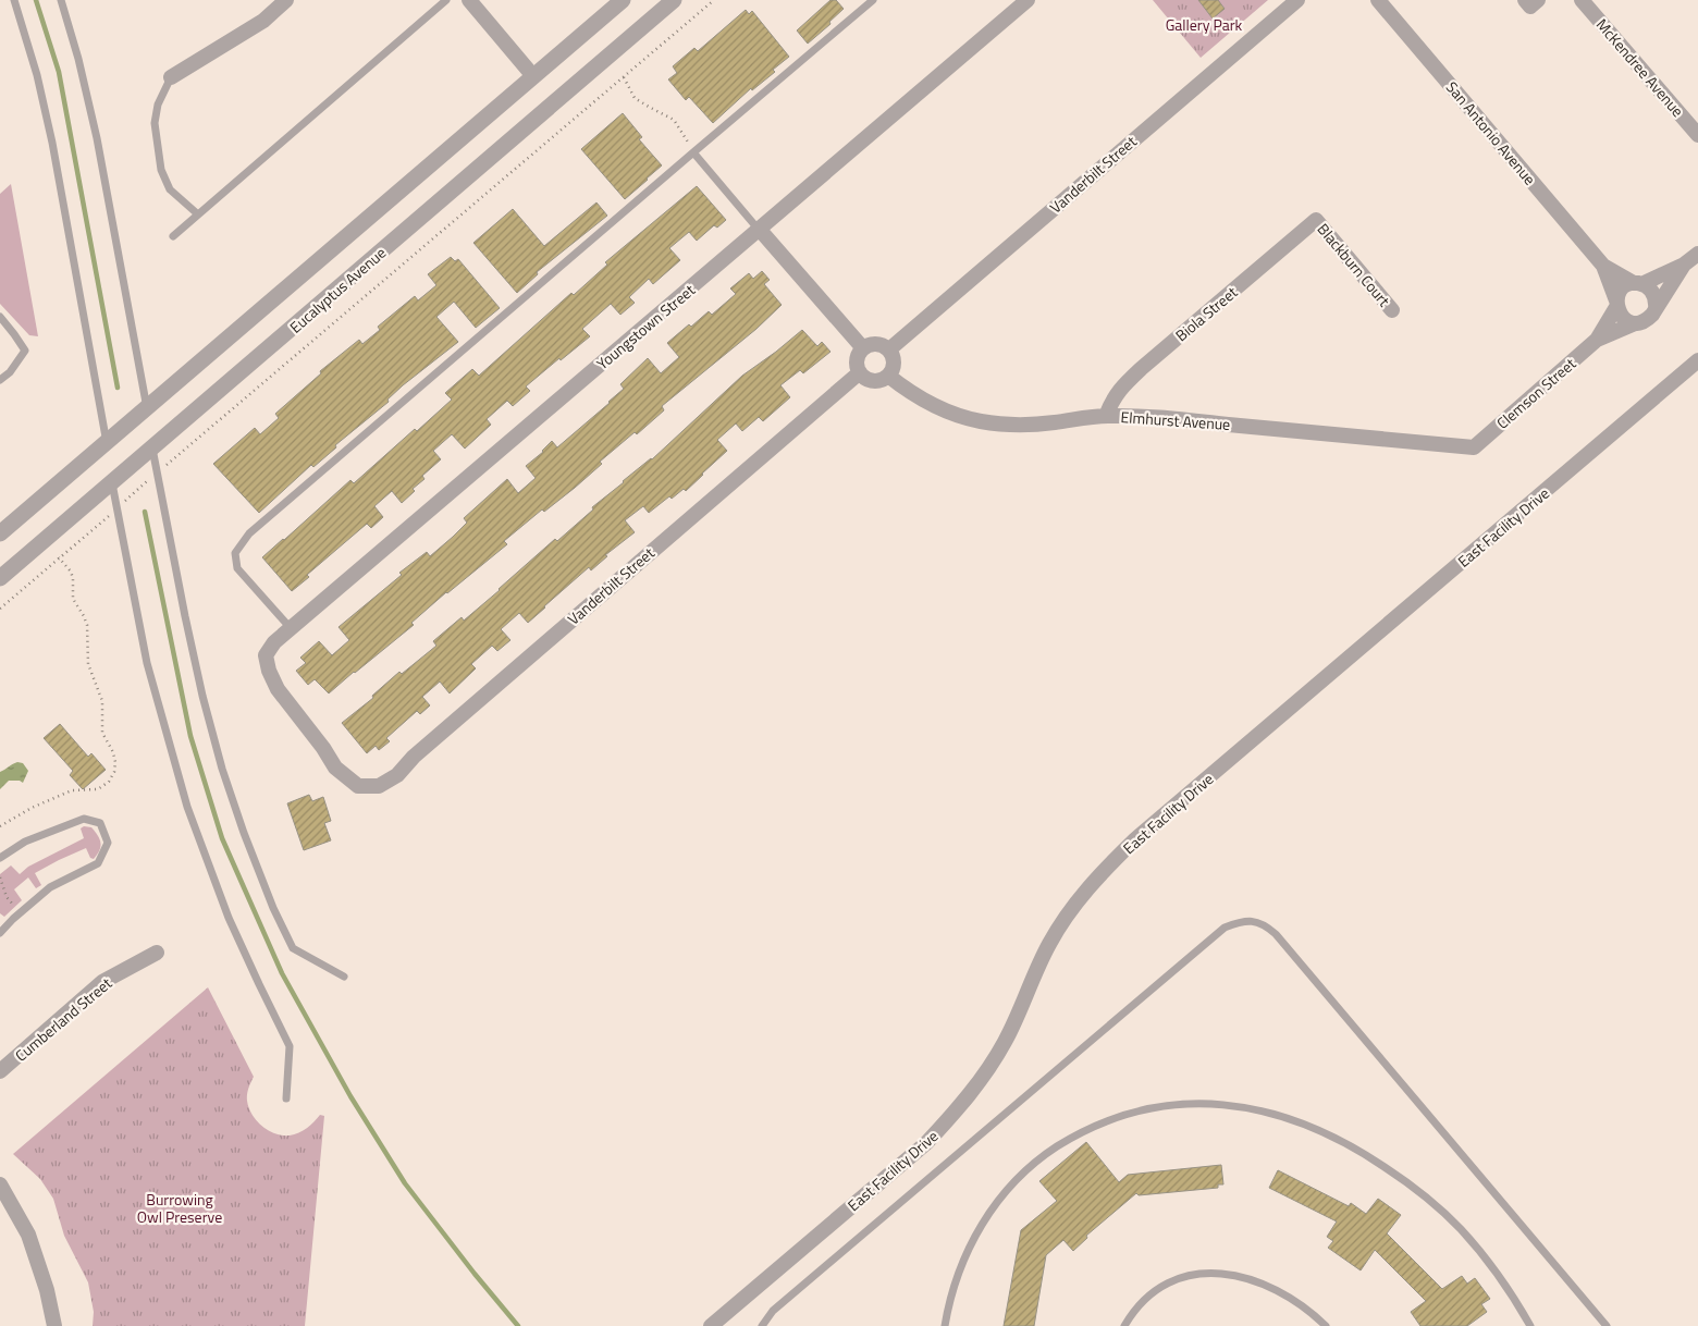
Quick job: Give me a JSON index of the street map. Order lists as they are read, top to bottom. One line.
{"streets":{"street":["McKendree Avenue","San Antonio Avenue","Vanderbilt Street","Blackburn Court","Eucalyptus Avenue","Biola Street","Youngstown Street","Clemson Street","Elmhurst Avenue","East Facility Drive","Cumberland Street"]},"crossings":[["San Antonio Avenue","Clemson Street"],["Vanderbilt Street","Youngstown Street"],["Vanderbilt Street","Elmhurst Avenue"],["Blackburn Court","Biola Street"],["Biola Street","Elmhurst Avenue"],["Clemson Street","Elmhurst Avenue"]],"parks":["Gallery Park","Burrowing Owl Preserve"]}
